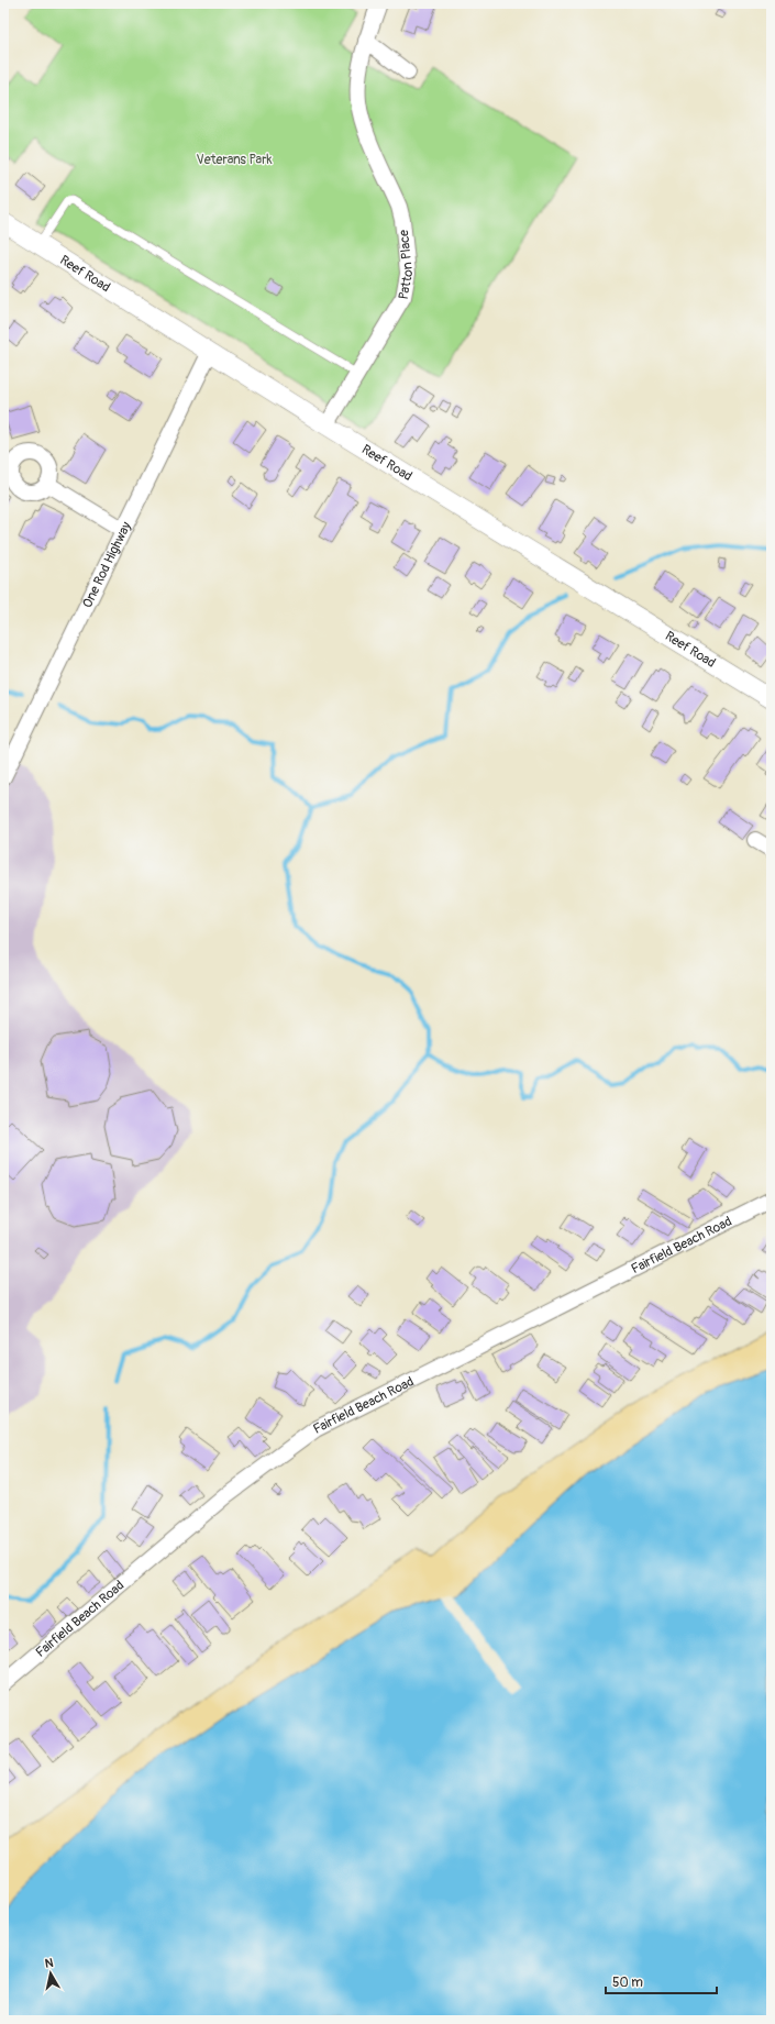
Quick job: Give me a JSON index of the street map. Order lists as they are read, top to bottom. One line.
{"streets":{"street":["Patton Place","Reef Road","One Rod Highway","Fairfield Beach Road"]},"crossings":[["Patton Place","Reef Road"],["Reef Road","One Rod Highway"]],"parks":["Veterans Park"],"scale_bar":"50 m","north":"top"}
